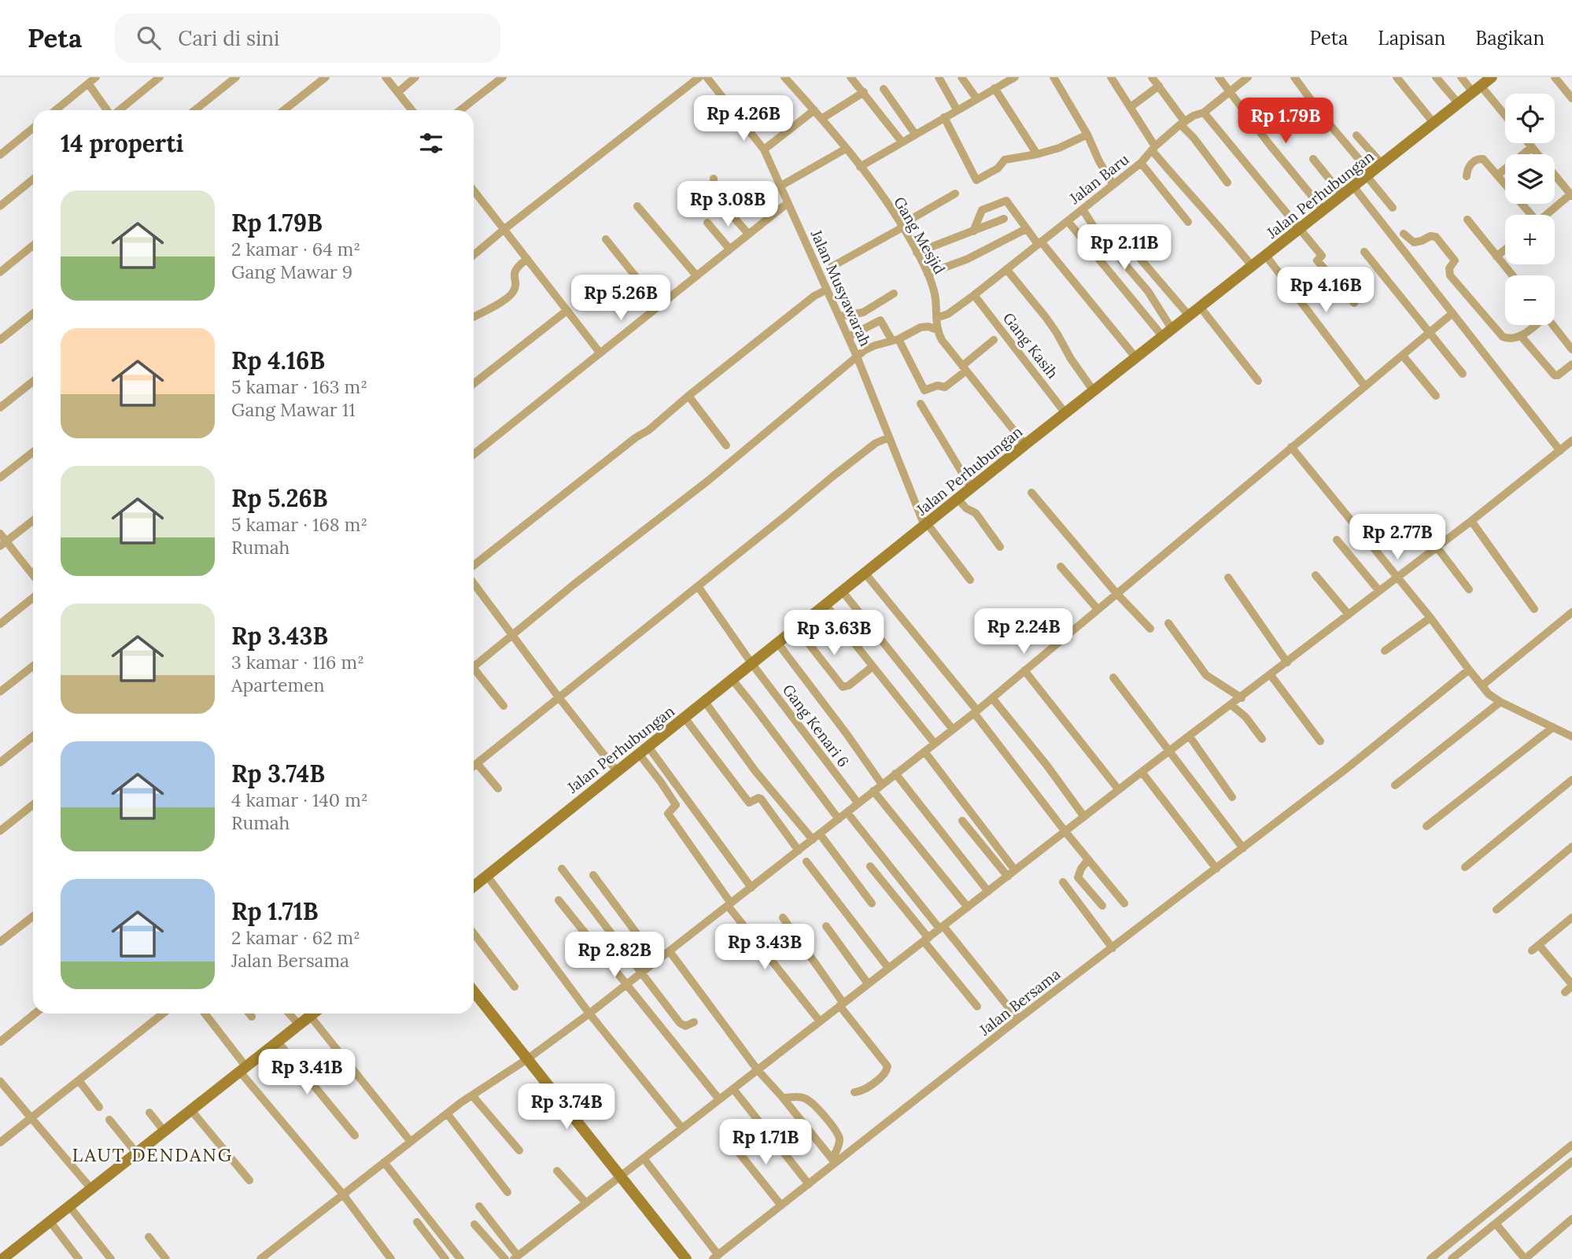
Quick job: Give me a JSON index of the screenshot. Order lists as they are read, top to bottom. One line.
{"streets":{"main road":["Jalan Perhubungan"],"street":["Jalan Baru","Gang Mesjid","Jalan Musyawarah","Gang Kasih","Gang Kenari 6","Jalan Bersama"]},"crossings":[["Jalan Baru","Gang Mesjid"],["Jalan Baru","Gang Kasih"],["Jalan Perhubungan","Jalan Musyawarah"],["Jalan Perhubungan","Gang Kasih"],["Jalan Perhubungan","Gang Kenari 6"]],"districts":["LAUT DENDANG"],"page":{"header":"Peta","search":"Cari di sini","nav":["Peta","Lapisan","Bagikan"],"map_buttons":["+","−"],"price":["Rp 4.26B","Rp 1.79B","Rp 3.08B","Rp 2.11B","Rp 4.16B","Rp 5.26B","Rp 2.77B","Rp 2.24B","Rp 3.63B","Rp 3.43B","Rp 2.82B","Rp 3.41B","Rp 3.74B","Rp 1.71B"],"heading":"14 properti","list":[{"name":"Rp 1.79B","note":"2 kamar · 64 m² · Gang Mawar 9"},{"name":"Rp 4.16B","note":"5 kamar · 163 m² · Gang Mawar 11"},{"name":"Rp 5.26B","note":"5 kamar · 168 m² · Rumah"},{"name":"Rp 3.43B","note":"3 kamar · 116 m² · Apartemen"},{"name":"Rp 3.74B","note":"4 kamar · 140 m² · Rumah"},{"name":"Rp 1.71B","note":"2 kamar · 62 m² · Jalan Bersama"}]}}
